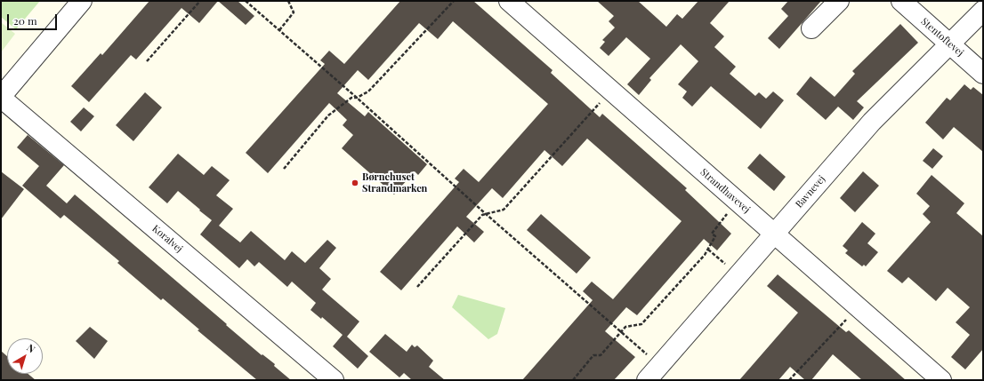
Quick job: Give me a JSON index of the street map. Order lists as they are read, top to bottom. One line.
{"streets":{"street":["Stentoftevej","Strandhavevej","Bavnevej","Koralvej"]},"crossings":[["Stentoftevej","Bavnevej"],["Strandhavevej","Bavnevej"]],"places":["Børnehuset Strandmarken"],"scale_bar":"20 m","north":"top right"}
